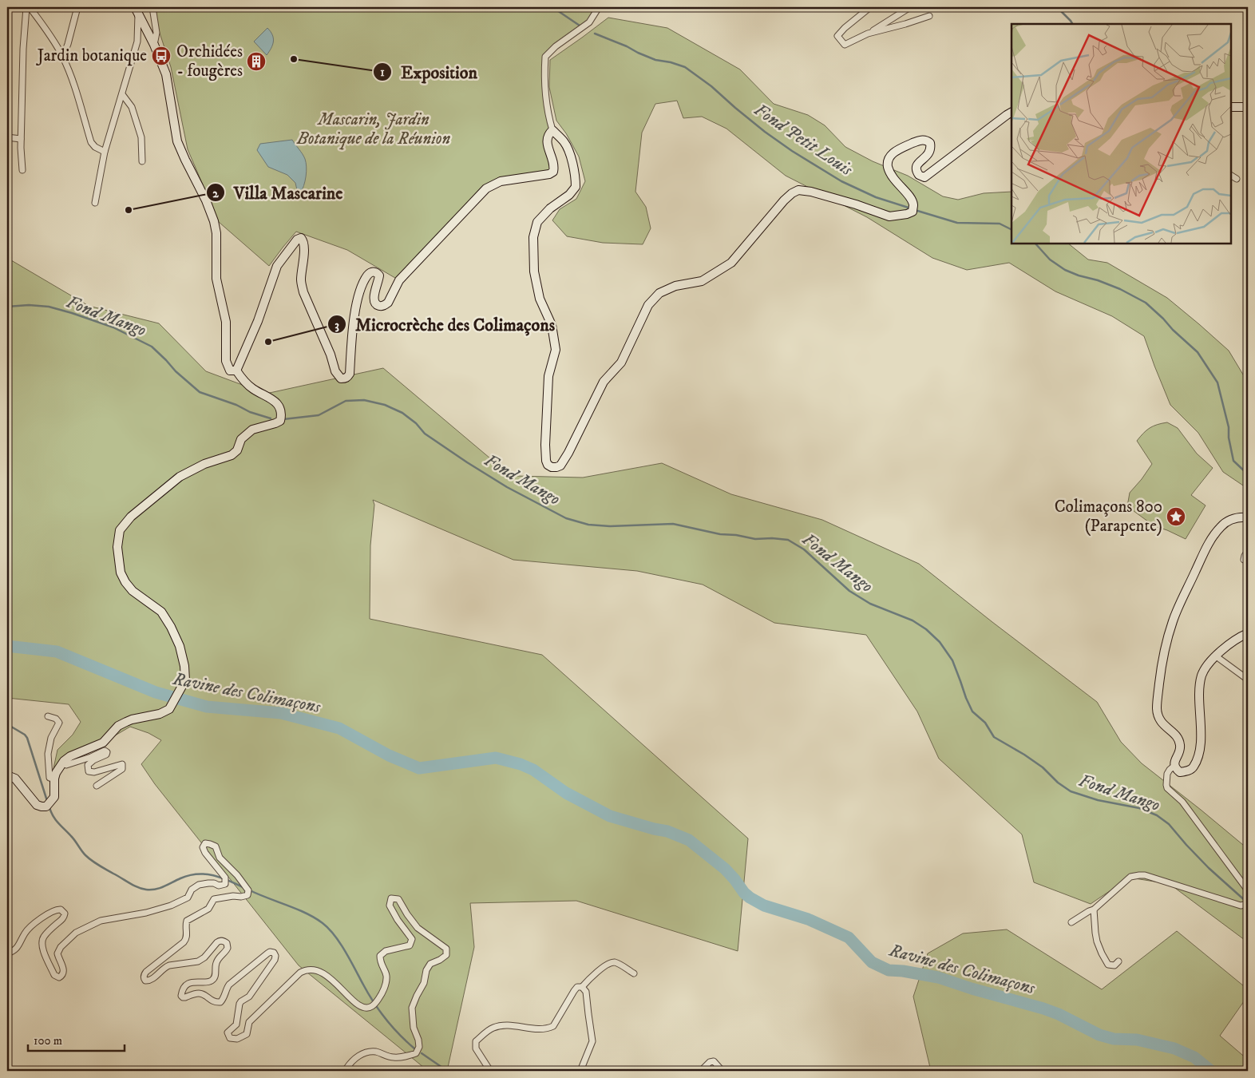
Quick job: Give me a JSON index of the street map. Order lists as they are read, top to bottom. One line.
{"water":["Fond Petit Louis","Fond Mango","Ravine des Colimaçons"],"parks":["Mascarin, Jardin Botanique de la Réunion"],"places":{"bus stop":["Jardin botanique"],"other":["Exposition","Villa Mascarine","Microcrèche des Colimaçons"],"building":["Orchidées - fougères"],"place":["Colimaçons 800 (Parapente)"]},"scale_bar":"100 m"}
